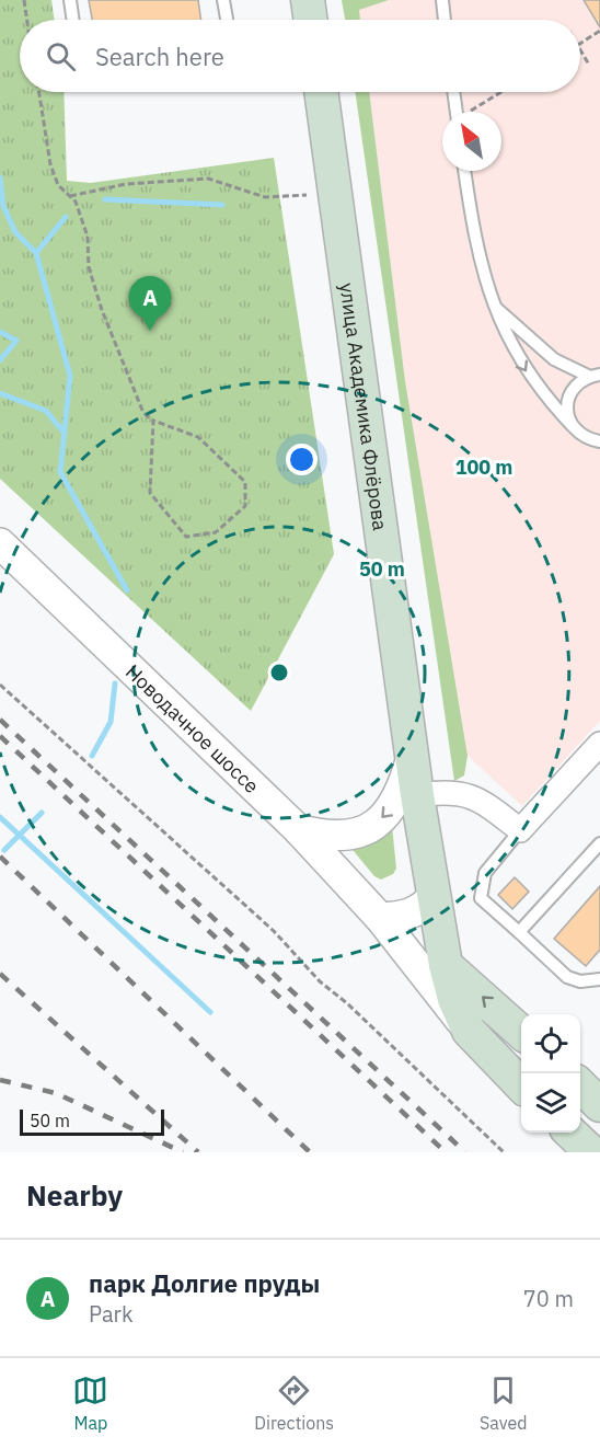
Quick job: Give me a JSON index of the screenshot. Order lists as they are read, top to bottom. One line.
{"streets":{"main road":["улица Академика Флёрова","Новодачное шоссе"]},"crossings":[["улица Академика Флёрова","Новодачное шоссе"]],"scale_bar":"50 m","north":"top left","page":{"search":"Search here","pins":"A","scale":"50 m","heading":"Nearby","list":[{"mark":"A","name":"парк Долгие пруды","note":"Park","value":"70 m"}],"nav":["Map","Directions","Saved"]},"rings":["100 m","50 m"]}
